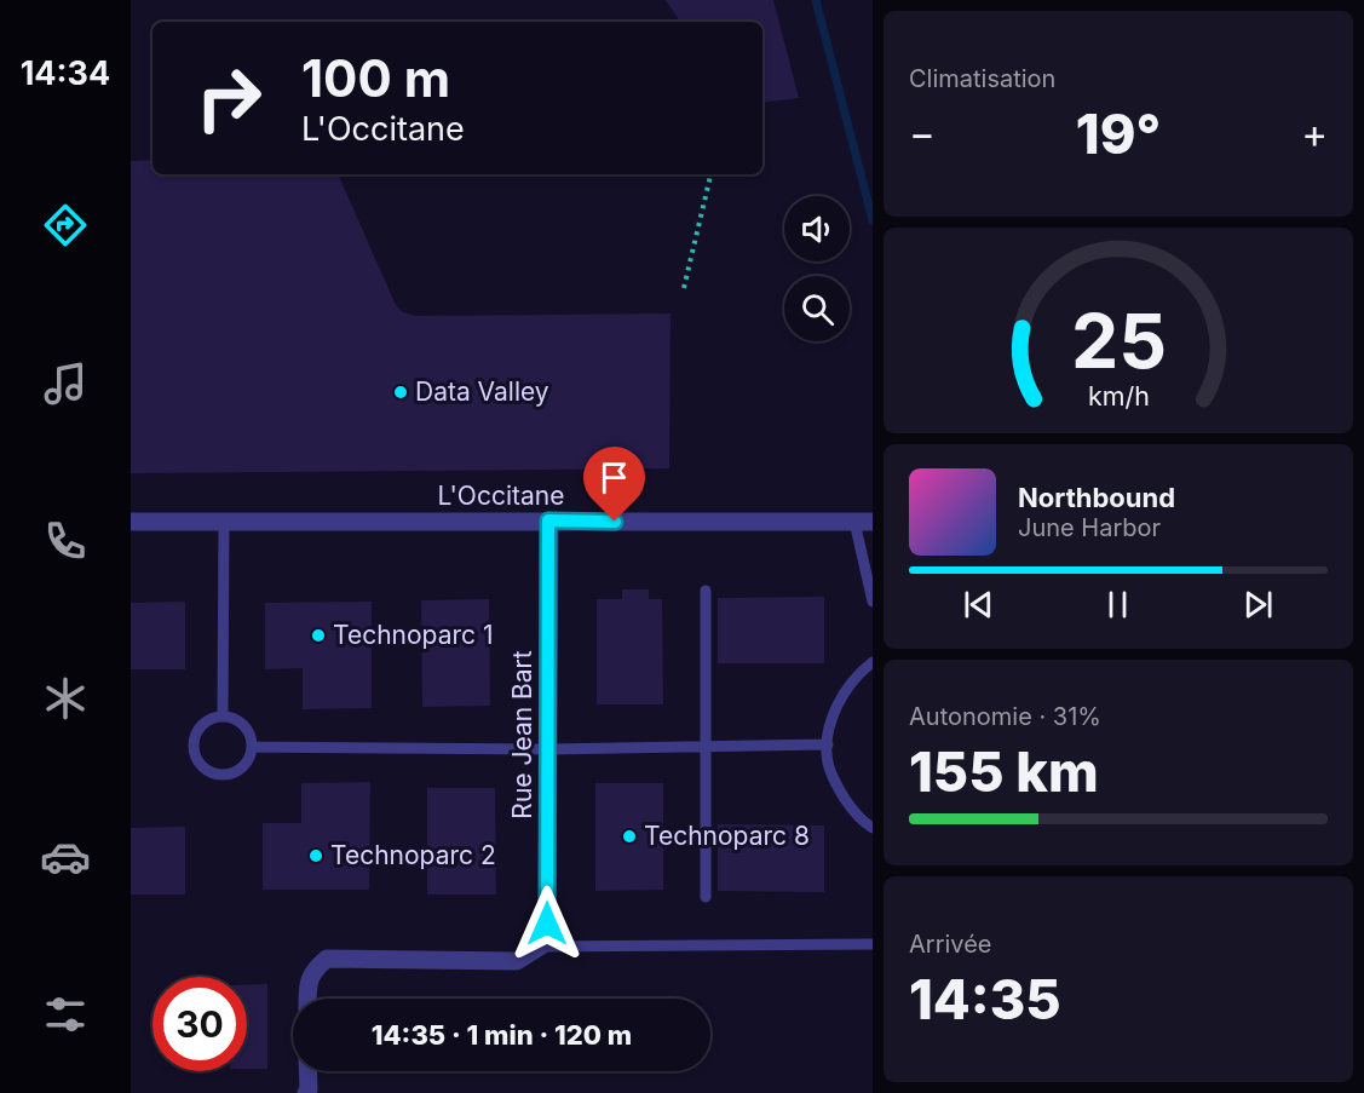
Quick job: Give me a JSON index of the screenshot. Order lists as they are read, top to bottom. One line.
{"streets":{"street":["L'Occitane","Rue Jean Bart"]},"crossings":[["L'Occitane","Rue Jean Bart"]],"places":["Data Valley","Technoparc 1","Technoparc 8","Technoparc 2"],"page":{"tabs":"14:34","tile":["Climatisation",["Autonomie · 31%","155 km"],["Arrivée","14:35"]],"turn":["100 m","L'Occitane"],"heat":["−","19°","+"],"song":["Northbound","June Harbor"],"limit":"30","trip":"14:35 · 1 min · 120 m","gauge":["25","km/h"]}}
